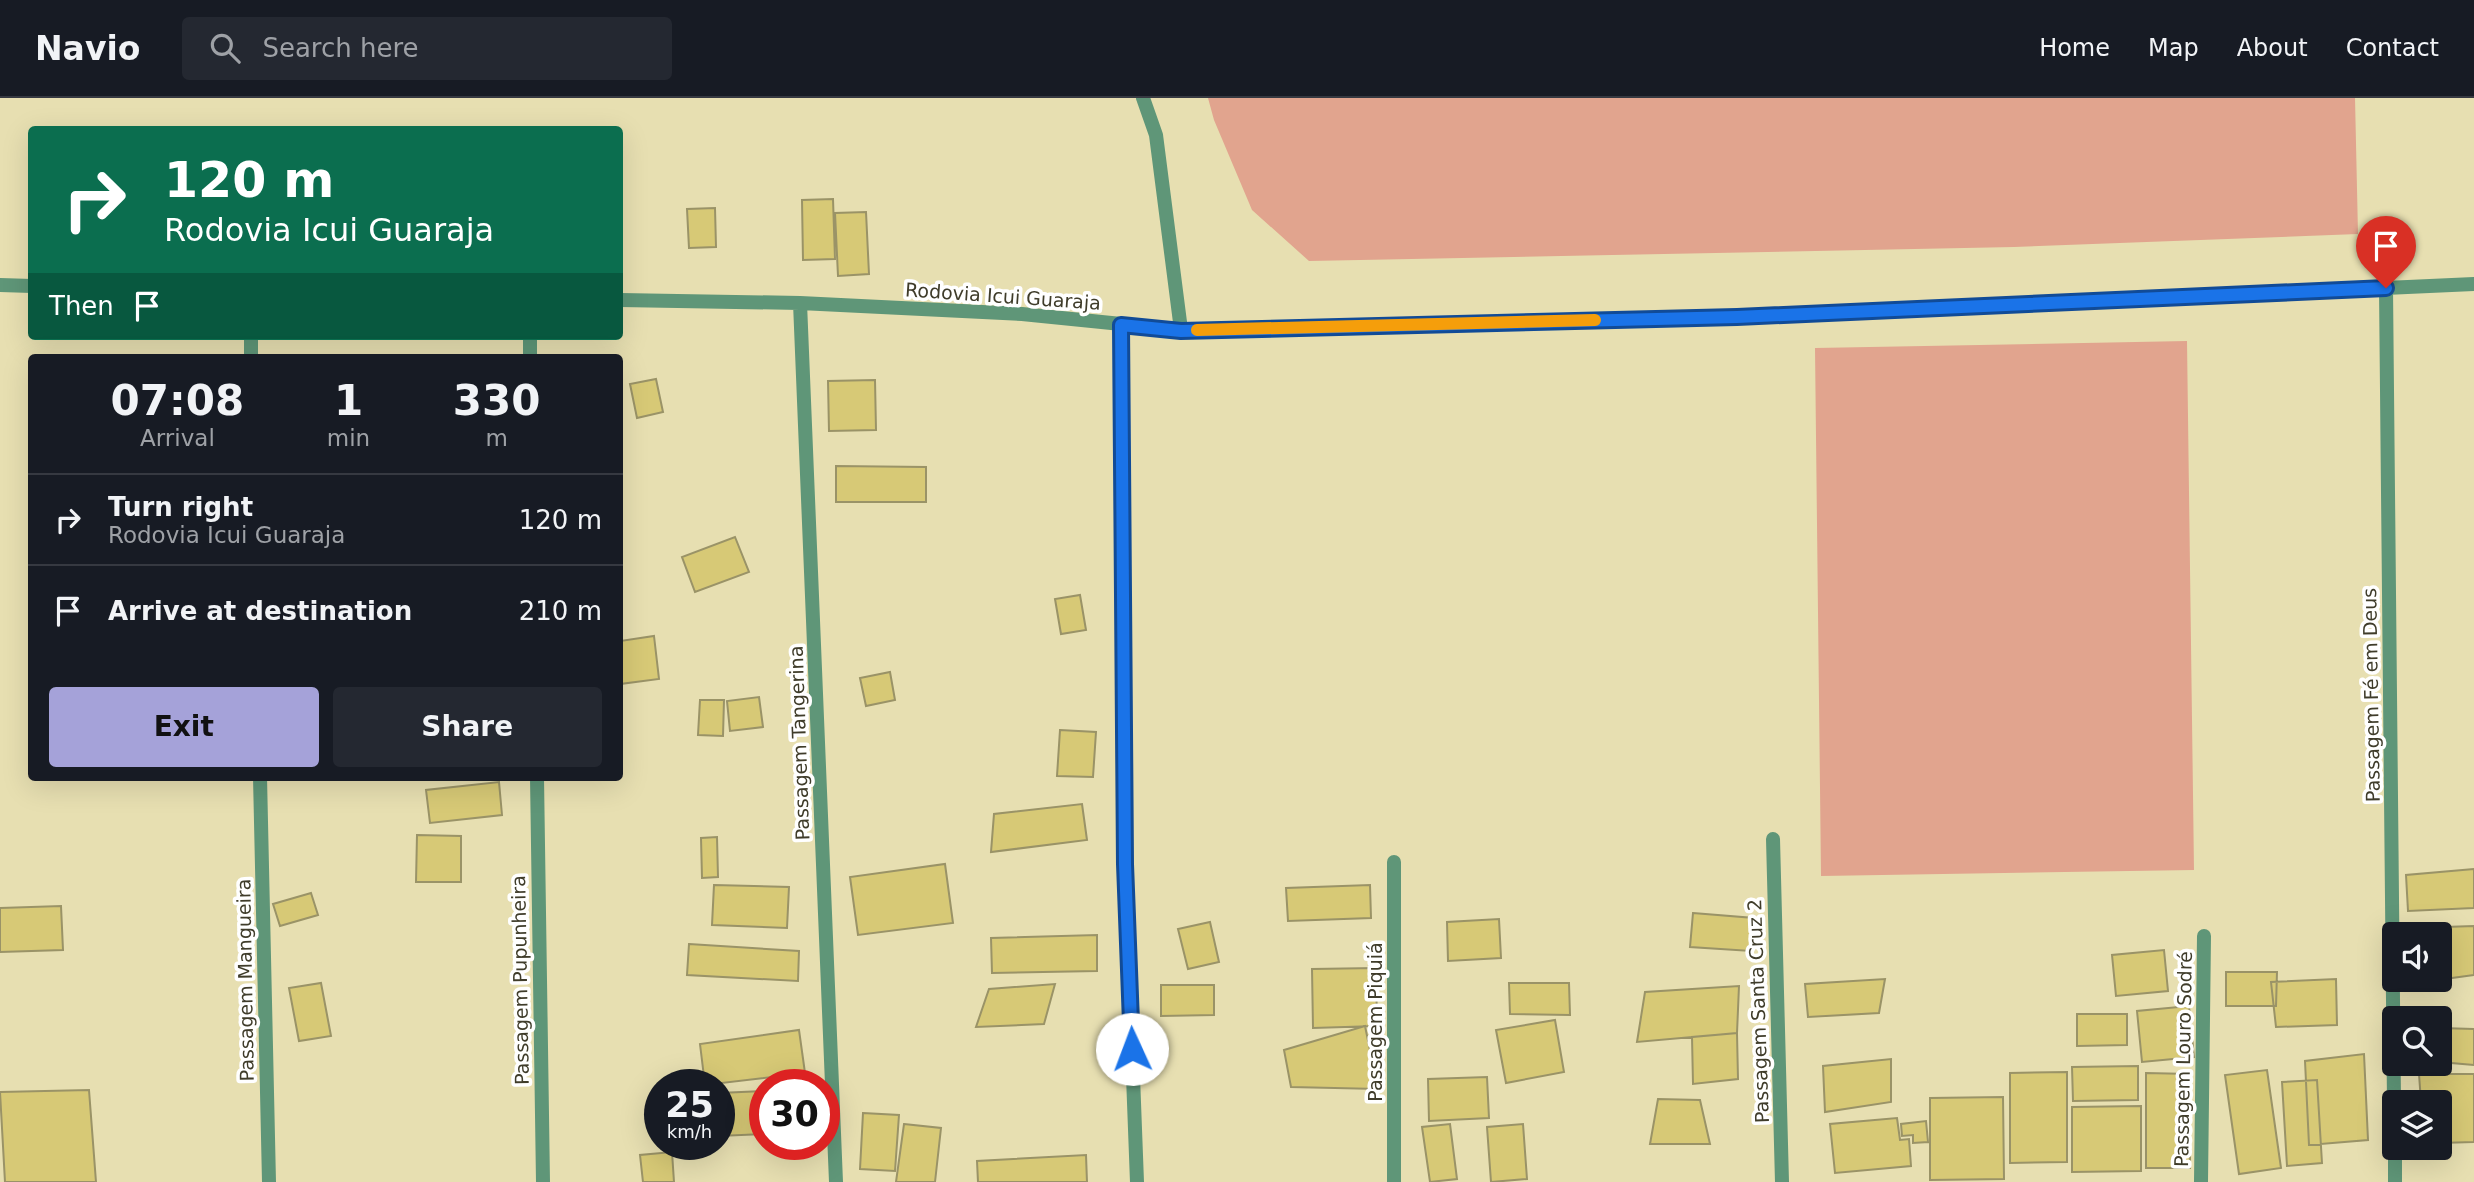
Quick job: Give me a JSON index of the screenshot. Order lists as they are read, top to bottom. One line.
{"streets":{"street":["Rodovia Icui Guaraja","Passagem Fé em Deus","Passagem Tangerina","Passagem Mangueira","Passagem Pupunheira","Passagem Santa Cruz 2","Passagem Piquiá","Passagem Louro Sodré"]},"crossings":[["Rodovia Icui Guaraja","Passagem Fé em Deus"],["Rodovia Icui Guaraja","Passagem Tangerina"]],"page":{"header":"Navio","search":"Search here","nav":["Home","Map","About","Contact"],"turn":["120 m","Rodovia Icui Guaraja"],"then":"Then","eta":["07:08","Arrival","1","min","330","m"],"list":[{"name":"Turn right","note":"Rodovia Icui Guaraja","value":"120 m"},{"name":"Arrive at destination","value":"210 m"}],"buttons":["Exit","Share"],"speed":"25 km/h","limit":"30"}}
